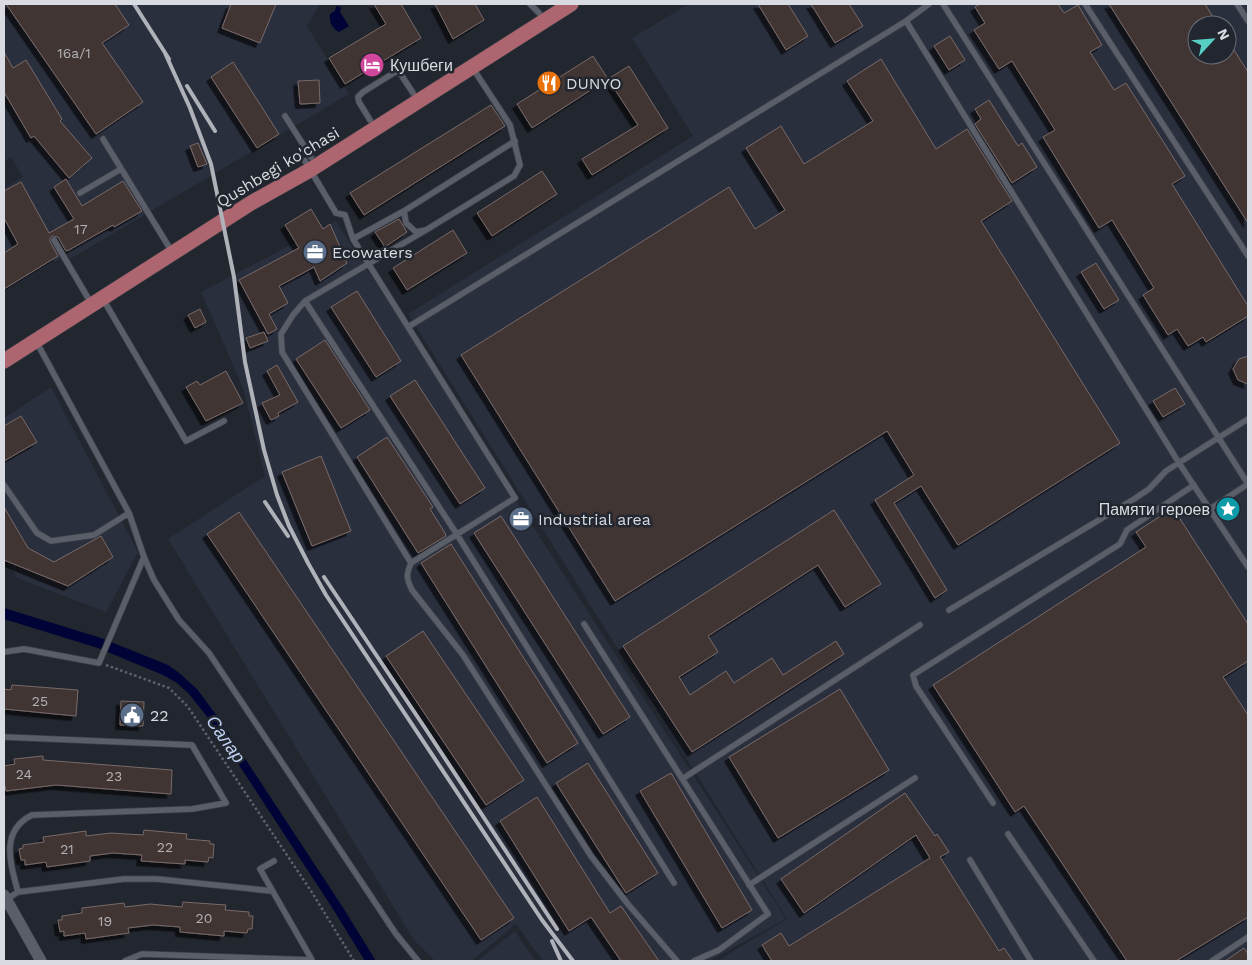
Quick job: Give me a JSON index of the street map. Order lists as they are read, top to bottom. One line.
{"streets":{"main road":["Qushbegi ko'chasi"]},"water":["Салар"],"places":{"hotel":["Кушбеги"],"restaurant":["DUNYO"],"office":["Ecowaters","Industrial area"],"place":["Памяти героев"],"public building":["22"]},"house_numbers":["16a/1","17","25","24","23","22","21","20","19"],"north":"top right"}
